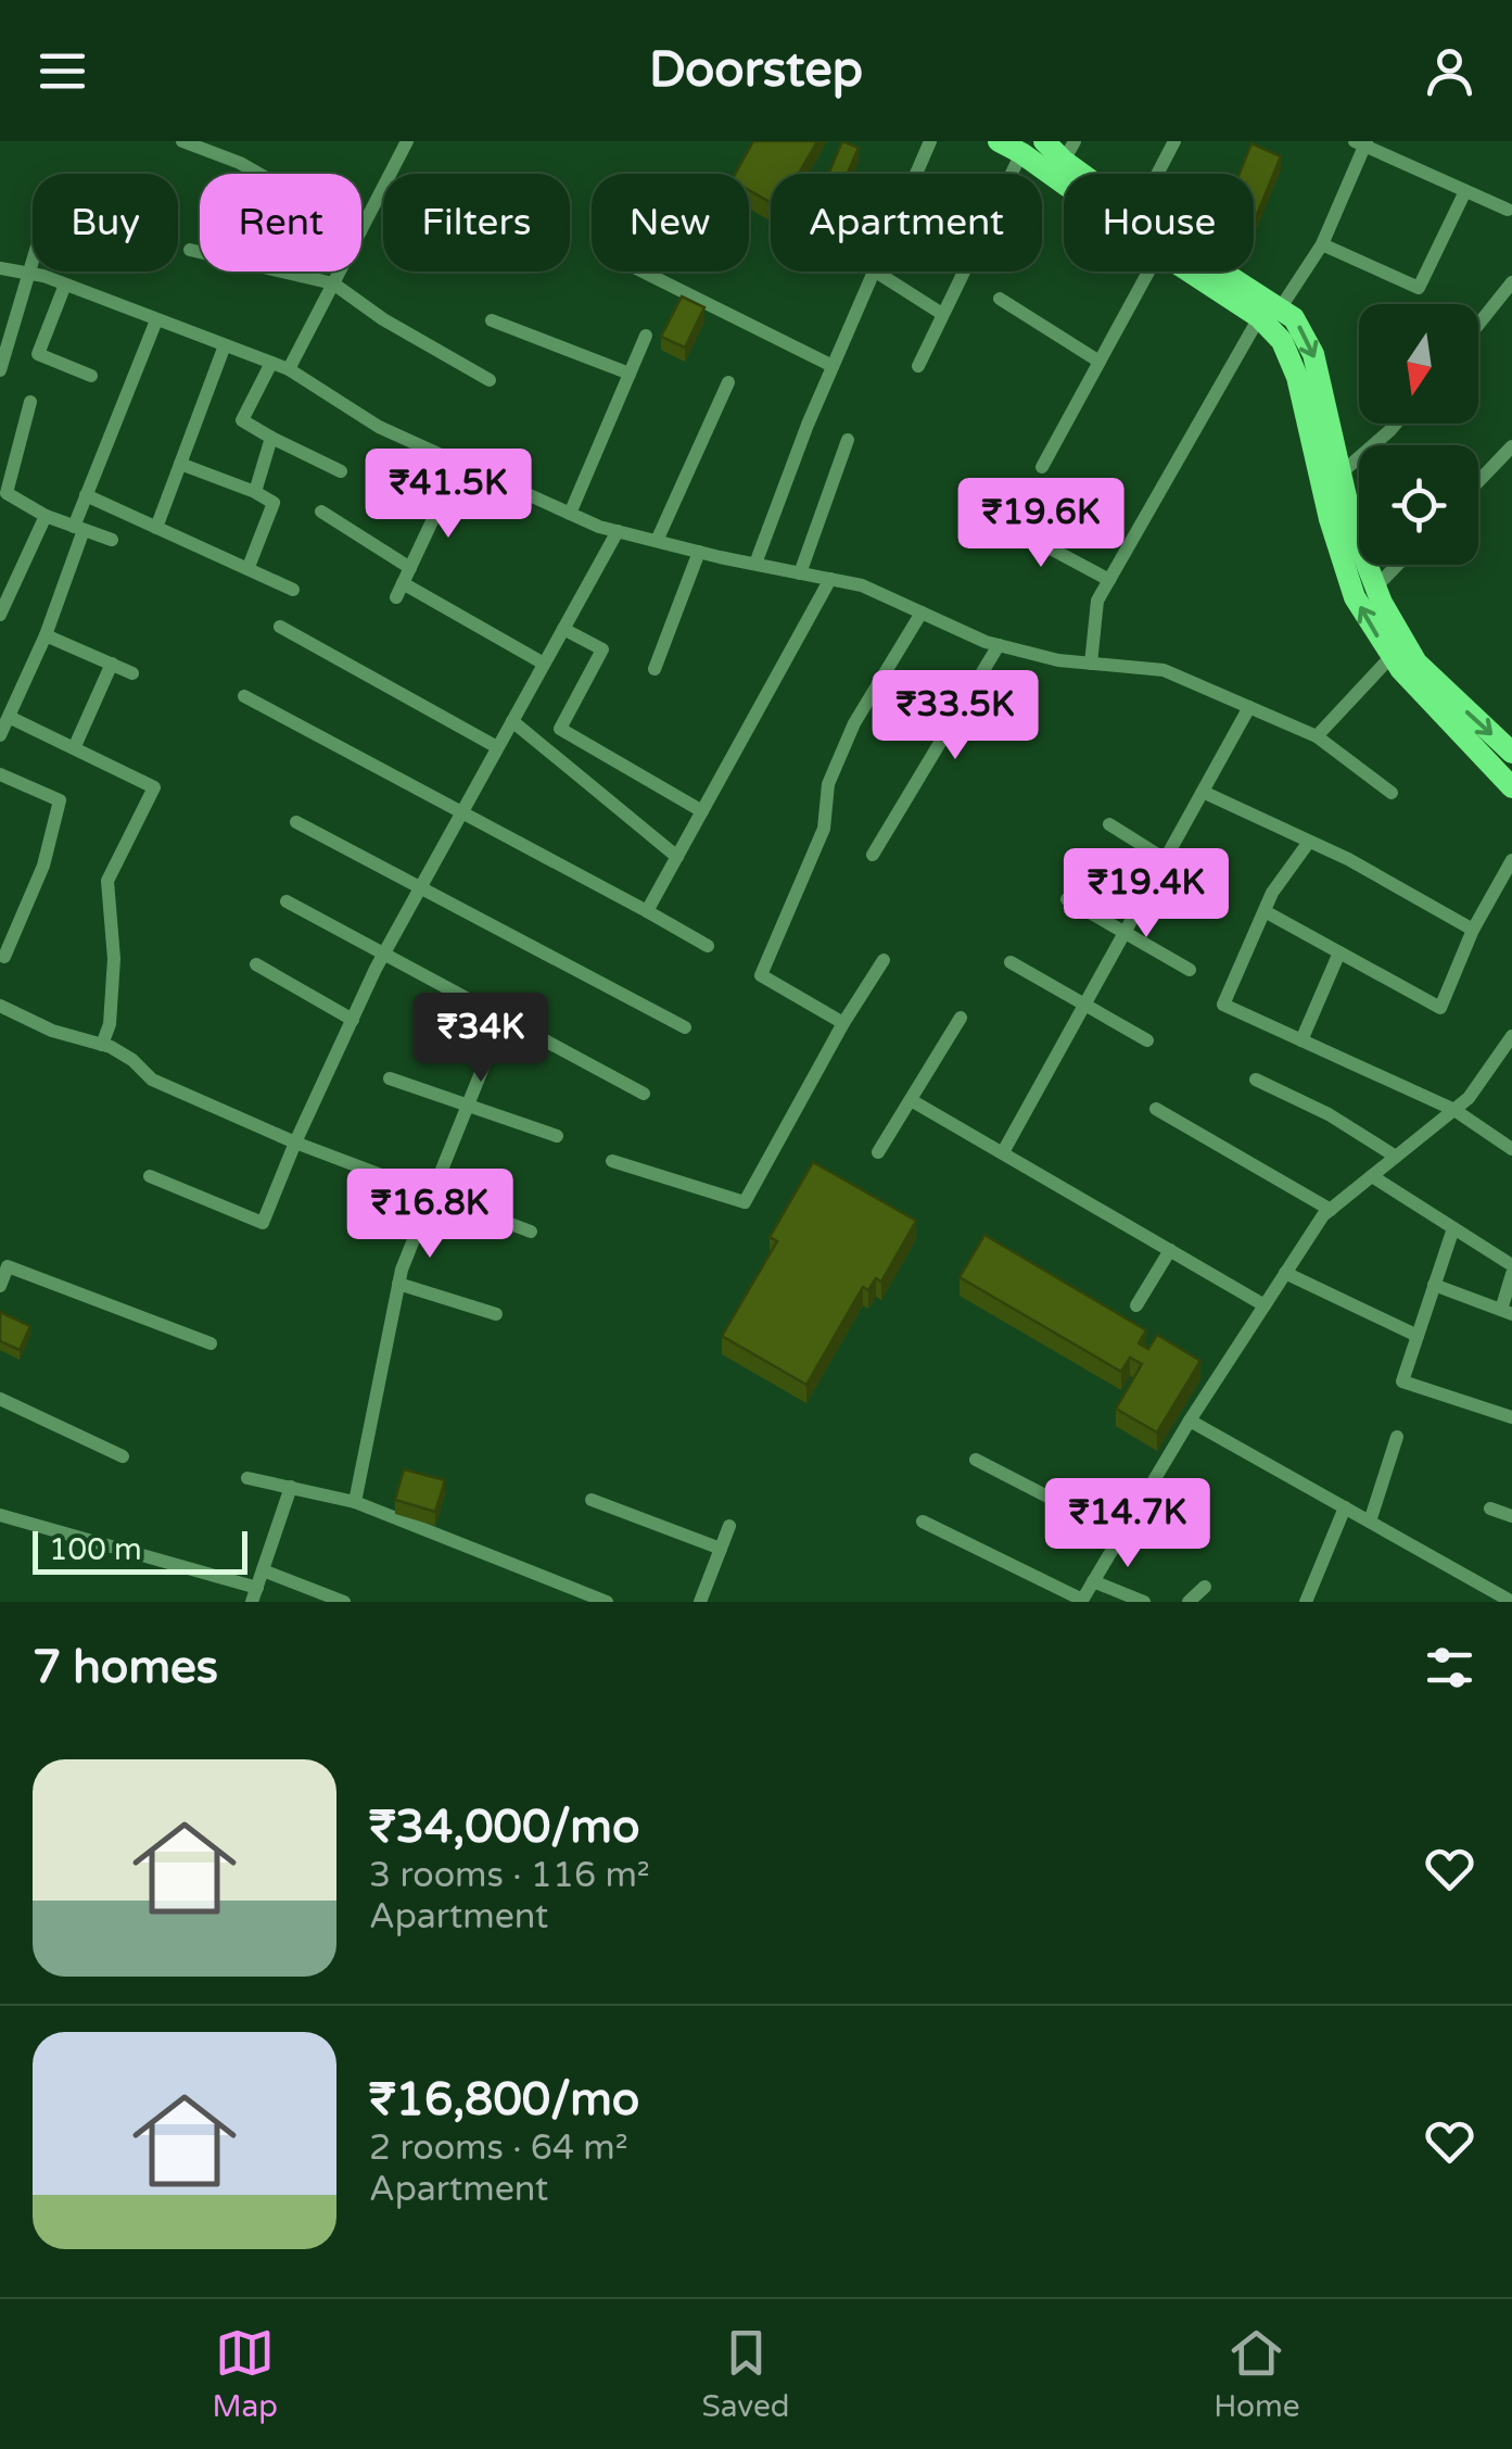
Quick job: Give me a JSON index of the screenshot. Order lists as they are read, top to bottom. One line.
{"scale_bar":"100 m","north":"bottom","page":{"header":"Doorstep","chip":["Buy","Rent","Filters","New","Apartment","House"],"price":["₹41.5K","₹19.6K","₹33.5K","₹19.4K","₹34K","₹16.8K","₹14.7K"],"scale":"100 m","heading":"7 homes","list":[{"name":"₹34,000/mo","note":"3 rooms · 116 m² · Apartment"},{"name":"₹16,800/mo","note":"2 rooms · 64 m² · Apartment"}],"tabs":["Map","Saved","Home"]}}
